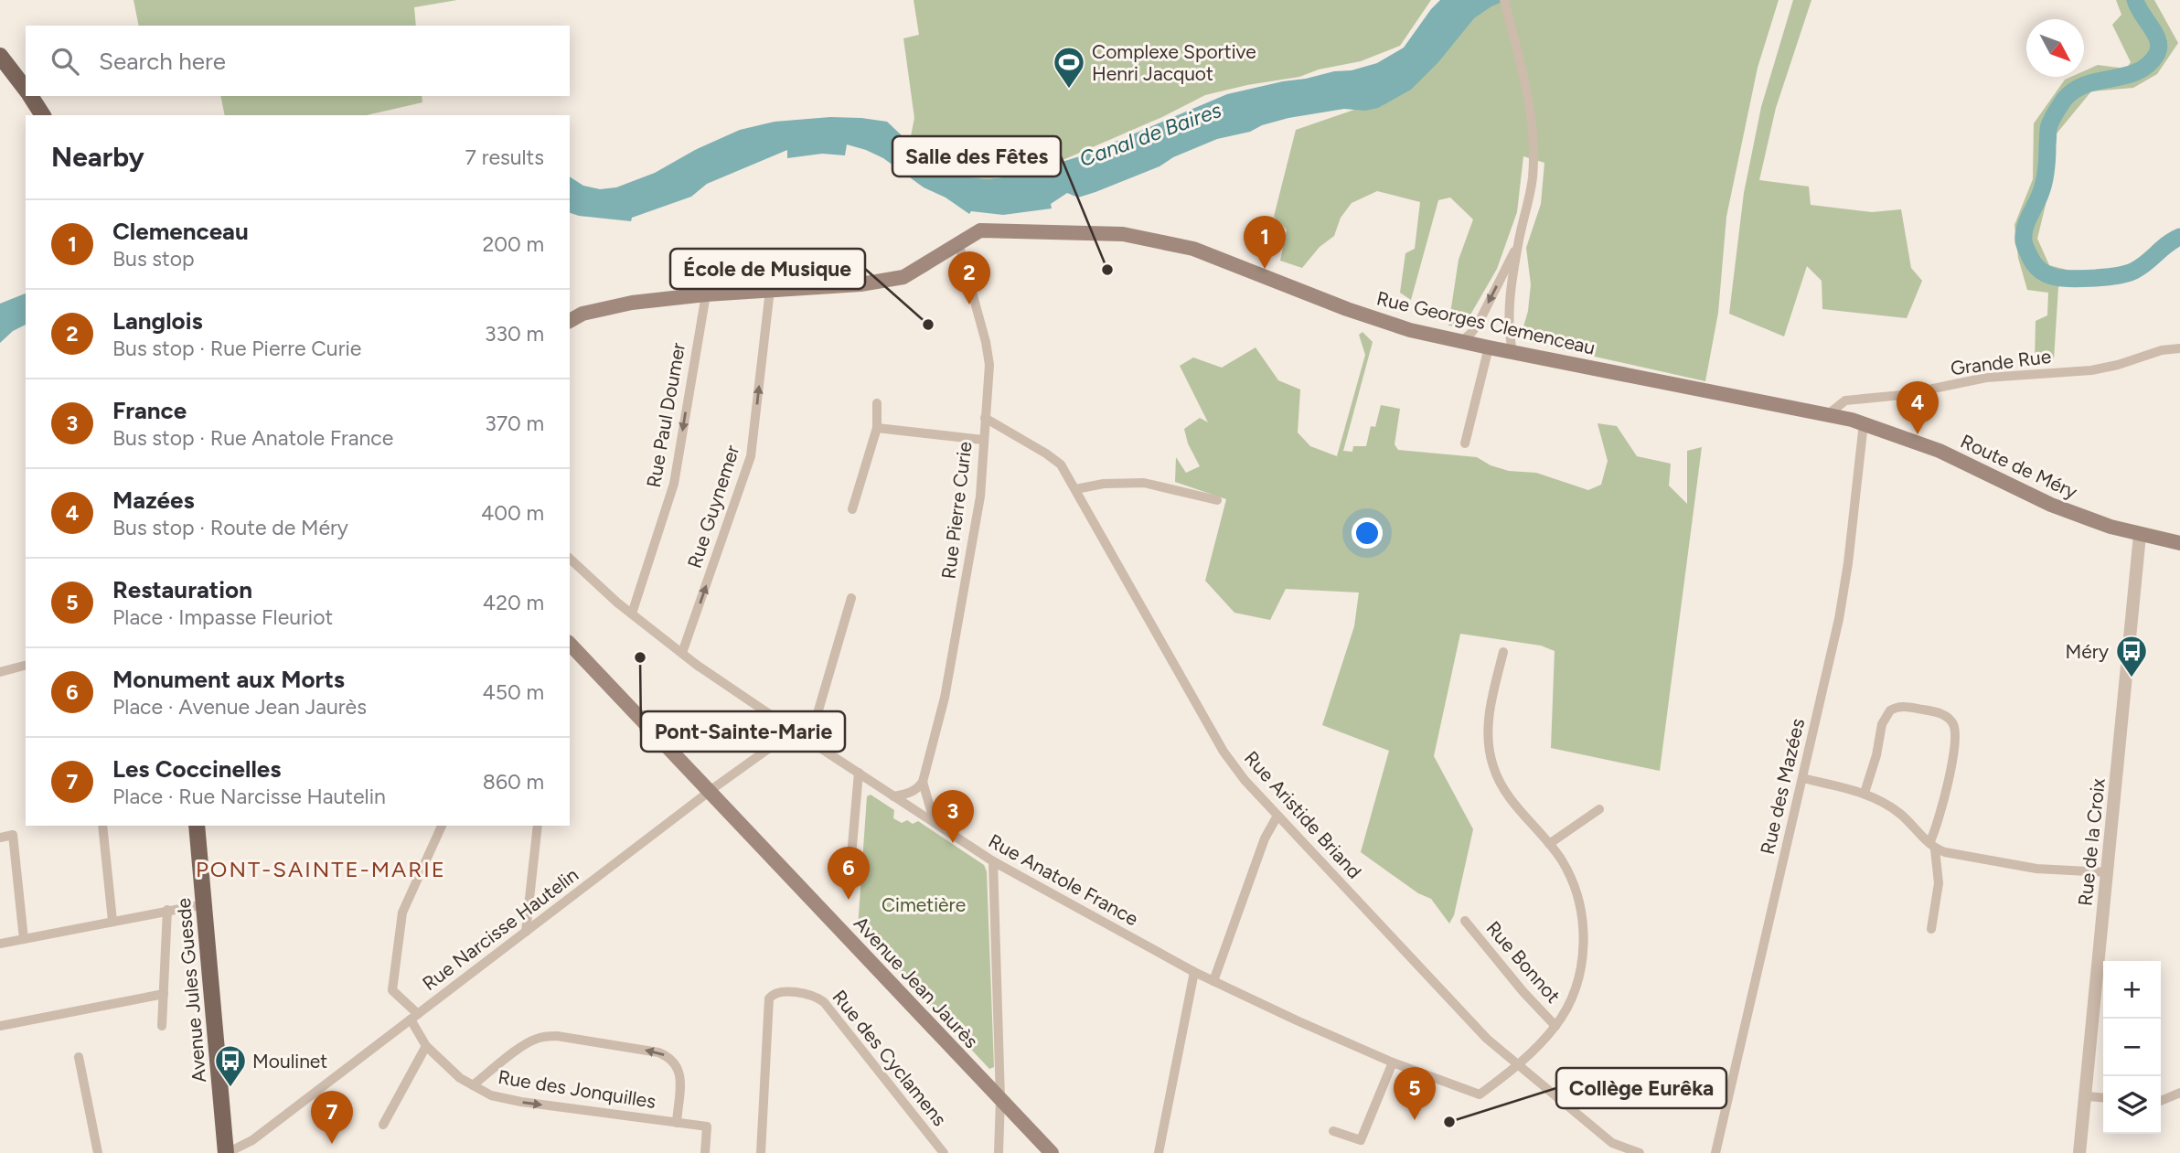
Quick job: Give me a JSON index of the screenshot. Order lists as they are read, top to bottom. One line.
{"streets":{"main road":["Rue Georges Clemenceau","Route de Méry","Avenue Jean Jaurès","Avenue Jules Guesde"],"street":["Grande Rue","Rue Paul Doumer","Rue Guynemer","Rue Pierre Curie","Rue des Mazées","Rue Aristide Briand","Rue de la Croix","Rue Anatole France","Rue Narcisse Hautelin","Rue Bonnot","Rue des Cyclamens","Rue des Jonquilles"]},"crossings":[["Rue Georges Clemenceau","Route de Méry"],["Rue Georges Clemenceau","Rue Pierre Curie"],["Grande Rue","Route de Méry"],["Rue Paul Doumer","Rue Anatole France"],["Route de Méry","Rue des Mazées"],["Route de Méry","Rue de la Croix"],["Rue Guynemer","Rue Anatole France"],["Rue Pierre Curie","Rue Aristide Briand"],["Rue Aristide Briand","Rue Anatole France"],["Rue Anatole France","Rue Narcisse Hautelin"],["Rue Narcisse Hautelin","Avenue Jean Jaurès"],["Rue Narcisse Hautelin","Avenue Jules Guesde"],["Rue Narcisse Hautelin","Rue des Jonquilles"]],"one_way":["Rue Paul Doumer","Rue Guynemer"],"districts":["PONT-SAINTE-MARIE"],"water":["Canal de Baires"],"parks":["Cimetière"],"places":{"sports":["Complexe Sportive Henri Jacquot"],"other":["Salle des Fêtes","École de Musique","Pont-Sainte-Marie","Collège Eurêka"],"bus stop":["Méry","Moulinet"]},"north":"bottom right","page":{"search":"Search here","heading":["Nearby","7 results"],"list":[{"mark":"1","name":"Clemenceau","note":"Bus stop","value":"200 m"},{"mark":"2","name":"Langlois","note":"Bus stop · Rue Pierre Curie","value":"330 m"},{"mark":"3","name":"France","note":"Bus stop · Rue Anatole France","value":"370 m"},{"mark":"4","name":"Mazées","note":"Bus stop · Route de Méry","value":"400 m"},{"mark":"5","name":"Restauration","note":"Place · Impasse Fleuriot","value":"420 m"},{"mark":"6","name":"Monument aux Morts","note":"Place · Avenue Jean Jaurès","value":"450 m"},{"mark":"7","name":"Les Coccinelles","note":"Place · Rue Narcisse Hautelin","value":"860 m"}],"pins":["1","2","4","3","6","5","7"],"map_buttons":["+","−"]}}
